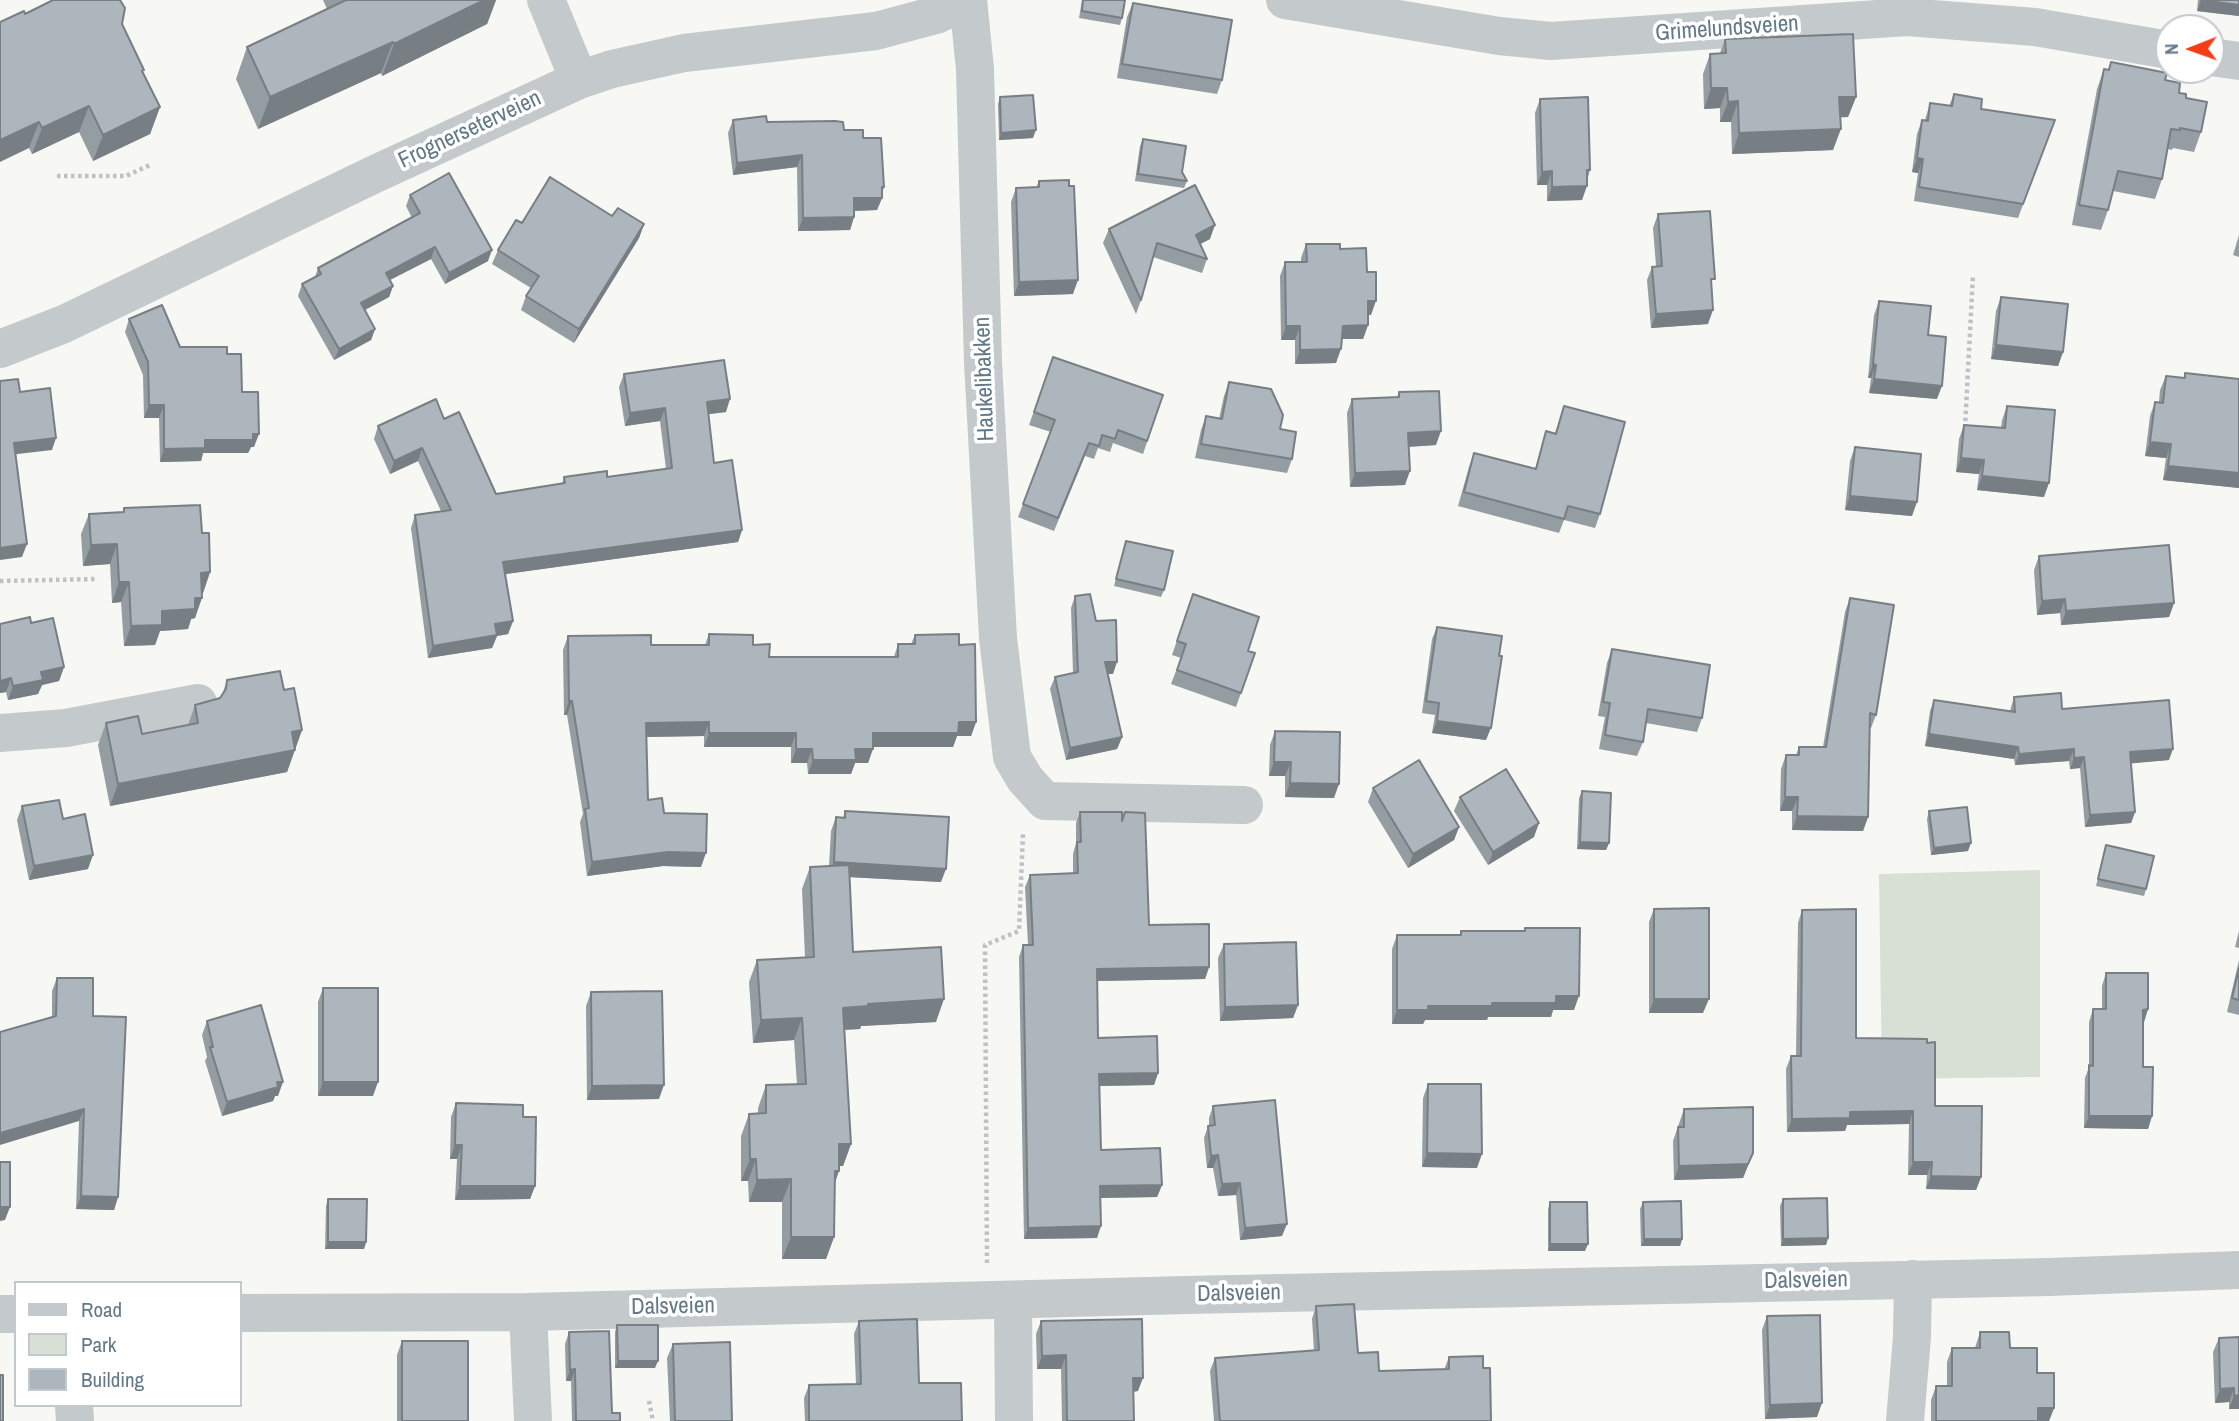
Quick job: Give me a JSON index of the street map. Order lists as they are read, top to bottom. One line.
{"streets":{"street":["Grimelundsveien","Frognerseterveien","Haukelibakken","Dalsveien"]},"crossings":[["Frognerseterveien","Haukelibakken"]],"legend":["Road","Park","Building"],"north":"left"}
